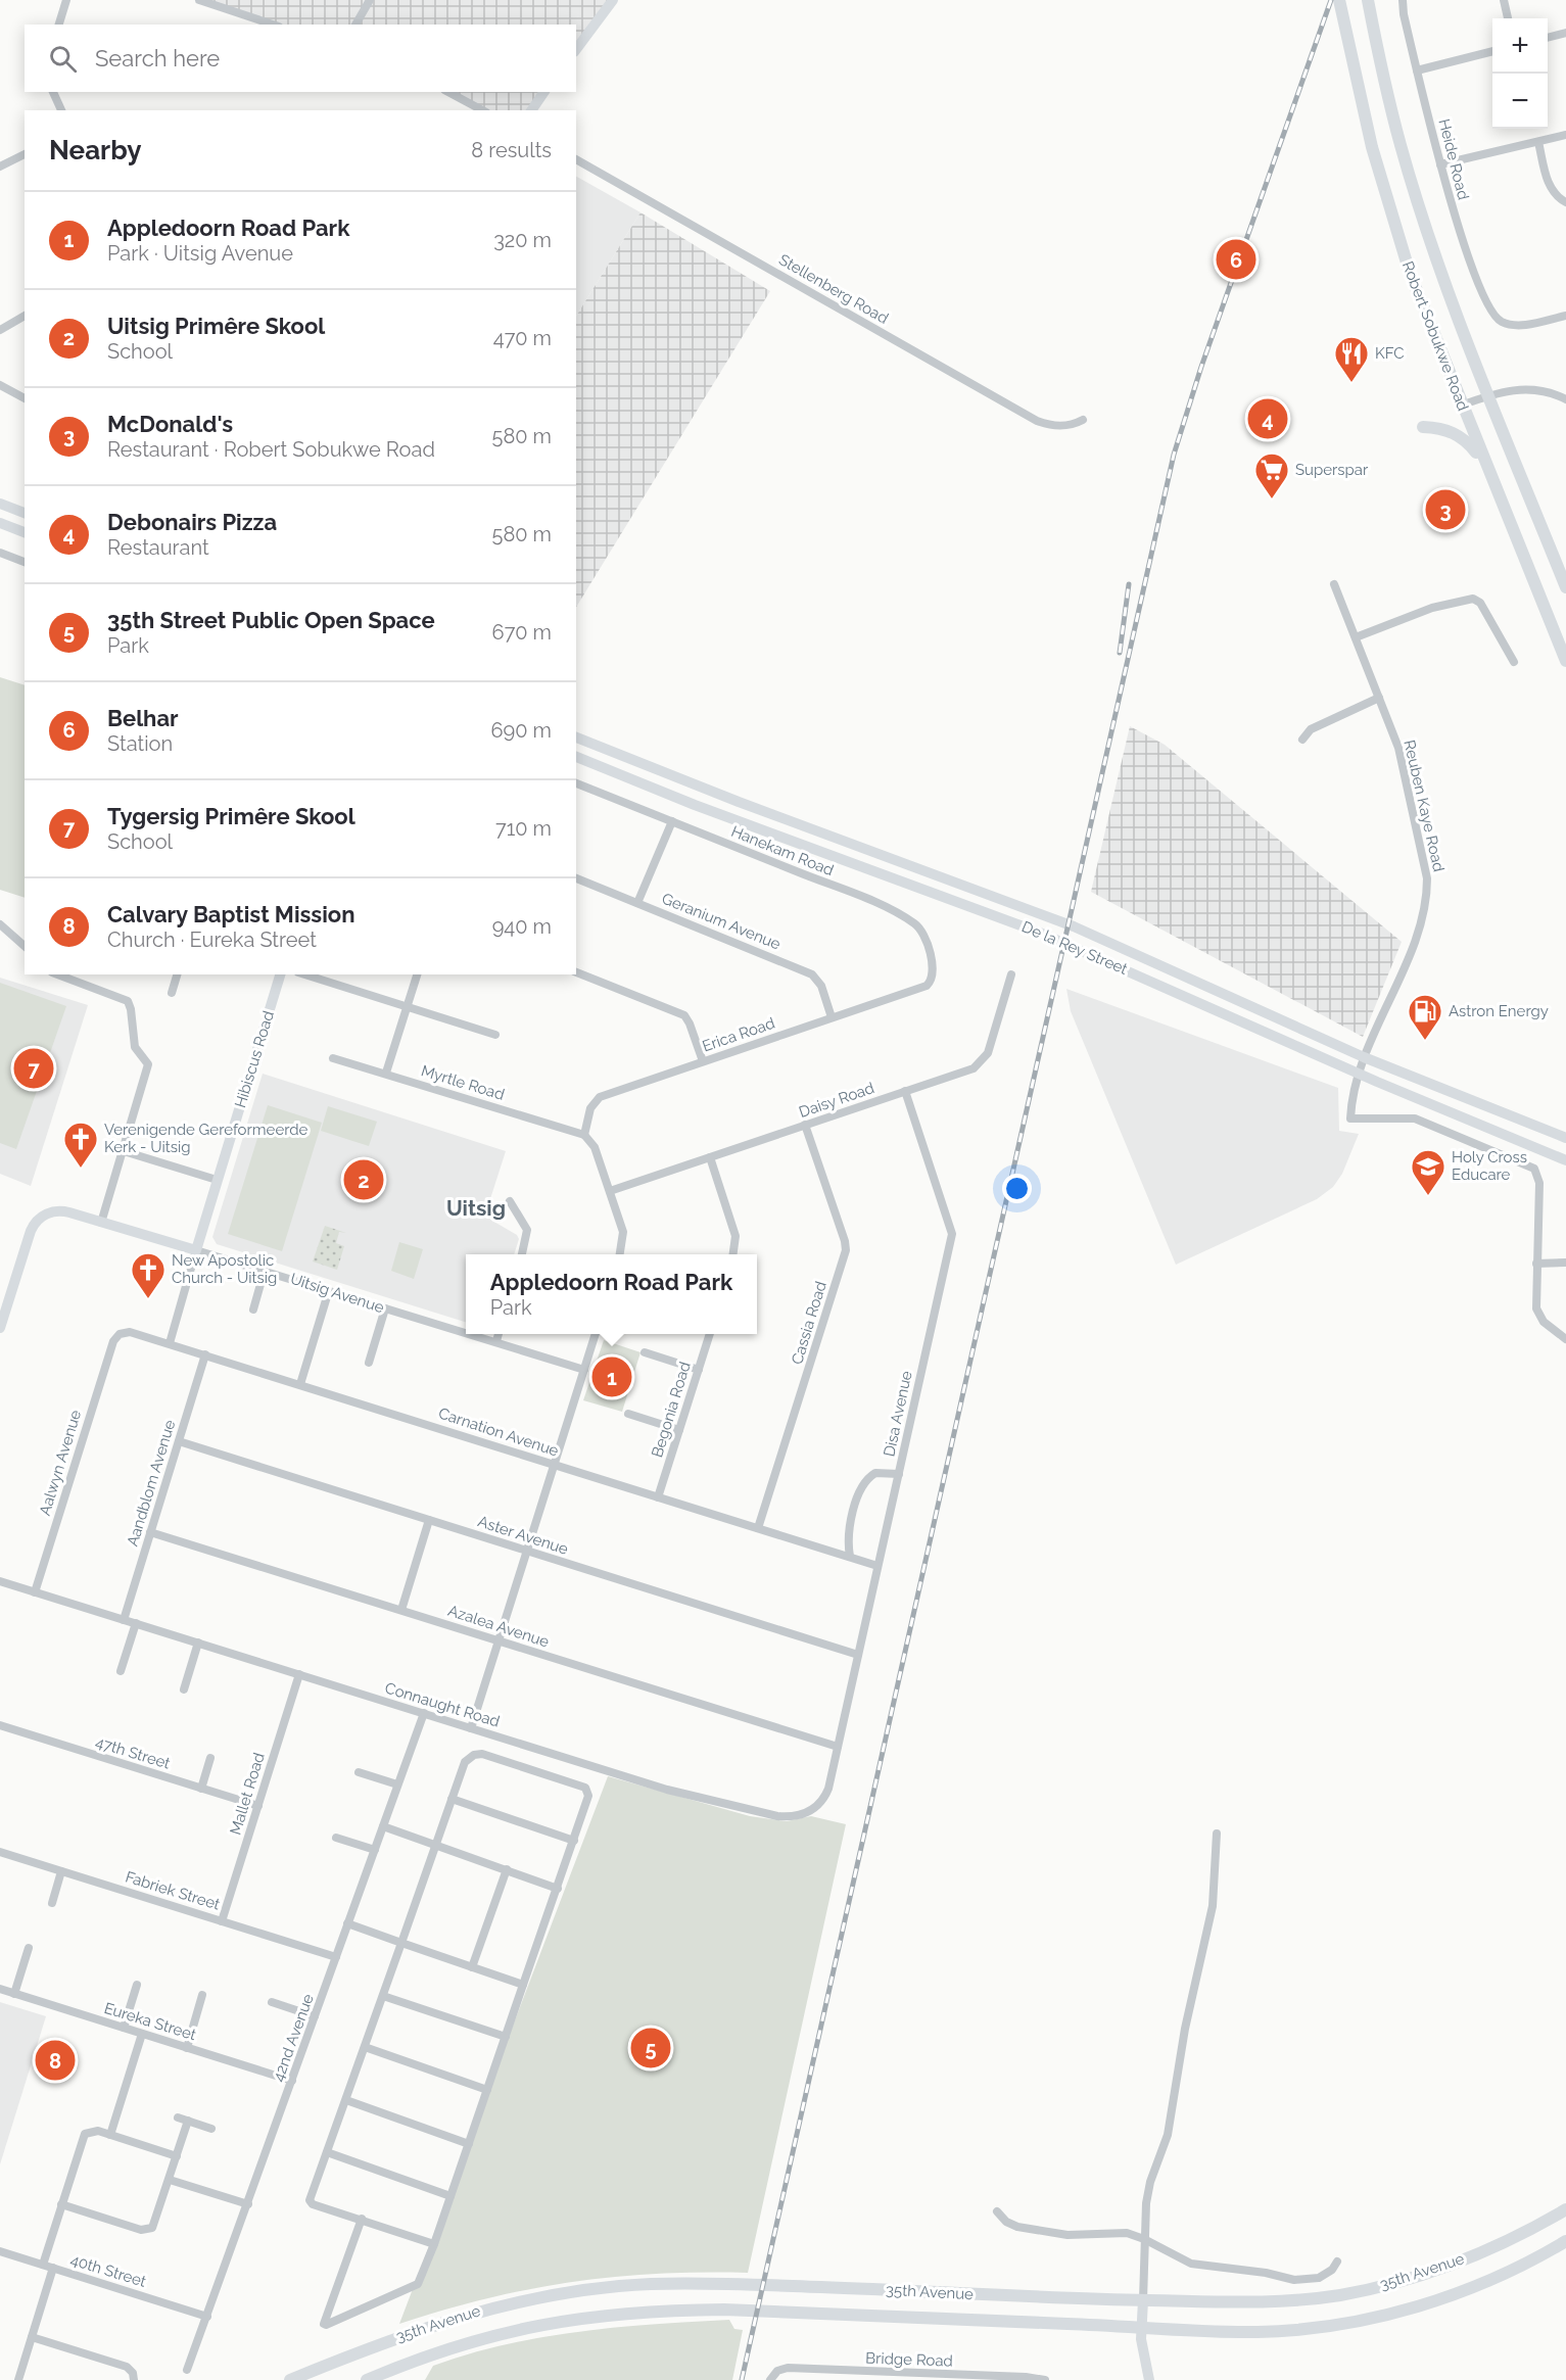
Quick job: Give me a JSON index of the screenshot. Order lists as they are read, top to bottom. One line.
{"streets":{"main road":["Robert Sobukwe Road","De la Rey Street","Hibiscus Road","Uitsig Avenue","35th Avenue"],"street":["Heide Road","Stellenberg Road","Reuben Kaye Road","Hanekam Road","Geranium Avenue","Erica Road","Myrtle Road","Daisy Road","Cassia Road","Begonia Road","Disa Avenue","Carnation Avenue","Aalwyn Avenue","Aandblom Avenue","Aster Avenue","Azalea Avenue","Connaught Road","47th Street","Mallet Road","Fabriek Street","Eureka Street","42nd Avenue","40th Street","Bridge Road"]},"crossings":[["Reuben Kaye Road","De la Rey Street"],["Hanekam Road","Erica Road"],["Geranium Avenue","Erica Road"],["Erica Road","Myrtle Road"],["Hibiscus Road","Uitsig Avenue"],["Daisy Road","Cassia Road"],["Daisy Road","Disa Avenue"],["Cassia Road","Carnation Avenue"],["Begonia Road","Carnation Avenue"],["Disa Avenue","Carnation Avenue"],["Disa Avenue","Aster Avenue"],["Disa Avenue","Azalea Avenue"],["Disa Avenue","Connaught Road"],["Carnation Avenue","Aalwyn Avenue"],["Carnation Avenue","Aandblom Avenue"],["Aalwyn Avenue","Connaught Road"],["Aandblom Avenue","Aster Avenue"],["Aandblom Avenue","Azalea Avenue"],["Aandblom Avenue","Connaught Road"],["Azalea Avenue","Connaught Road"],["Connaught Road","Mallet Road"],["Connaught Road","42nd Avenue"],["47th Street","Mallet Road"],["Mallet Road","Fabriek Street"],["Fabriek Street","42nd Avenue"],["Eureka Street","42nd Avenue"],["42nd Avenue","40th Street"]],"districts":["Uitsig"],"places":{"restaurant":["KFC"],"supermarket":["Superspar"],"fuel station":["Astron Energy"],"church":["Verenigende Gereformeerde Kerk - Uitsig","New Apostolic Church - Uitsig"],"school or university":["Holy Cross Educare"]},"page":{"map_buttons":["+","−"],"search":"Search here","heading":["Nearby","8 results"],"list":[{"mark":"1","name":"Appledoorn Road Park","note":"Park · Uitsig Avenue","value":"320 m"},{"mark":"2","name":"Uitsig Primêre Skool","note":"School","value":"470 m"},{"mark":"3","name":"McDonald's","note":"Restaurant · Robert Sobukwe Road","value":"580 m"},{"mark":"4","name":"Debonairs Pizza","note":"Restaurant","value":"580 m"},{"mark":"5","name":"35th Street Public Open Space","note":"Park","value":"670 m"},{"mark":"6","name":"Belhar","note":"Station","value":"690 m"},{"mark":"7","name":"Tygersig Primêre Skool","note":"School","value":"710 m"},{"mark":"8","name":"Calvary Baptist Mission","note":"Church · Eureka Street","value":"940 m"}],"pins":["6","4","3","7","2","1","5","8"],"popup":["Appledoorn Road Park","Park"]}}
